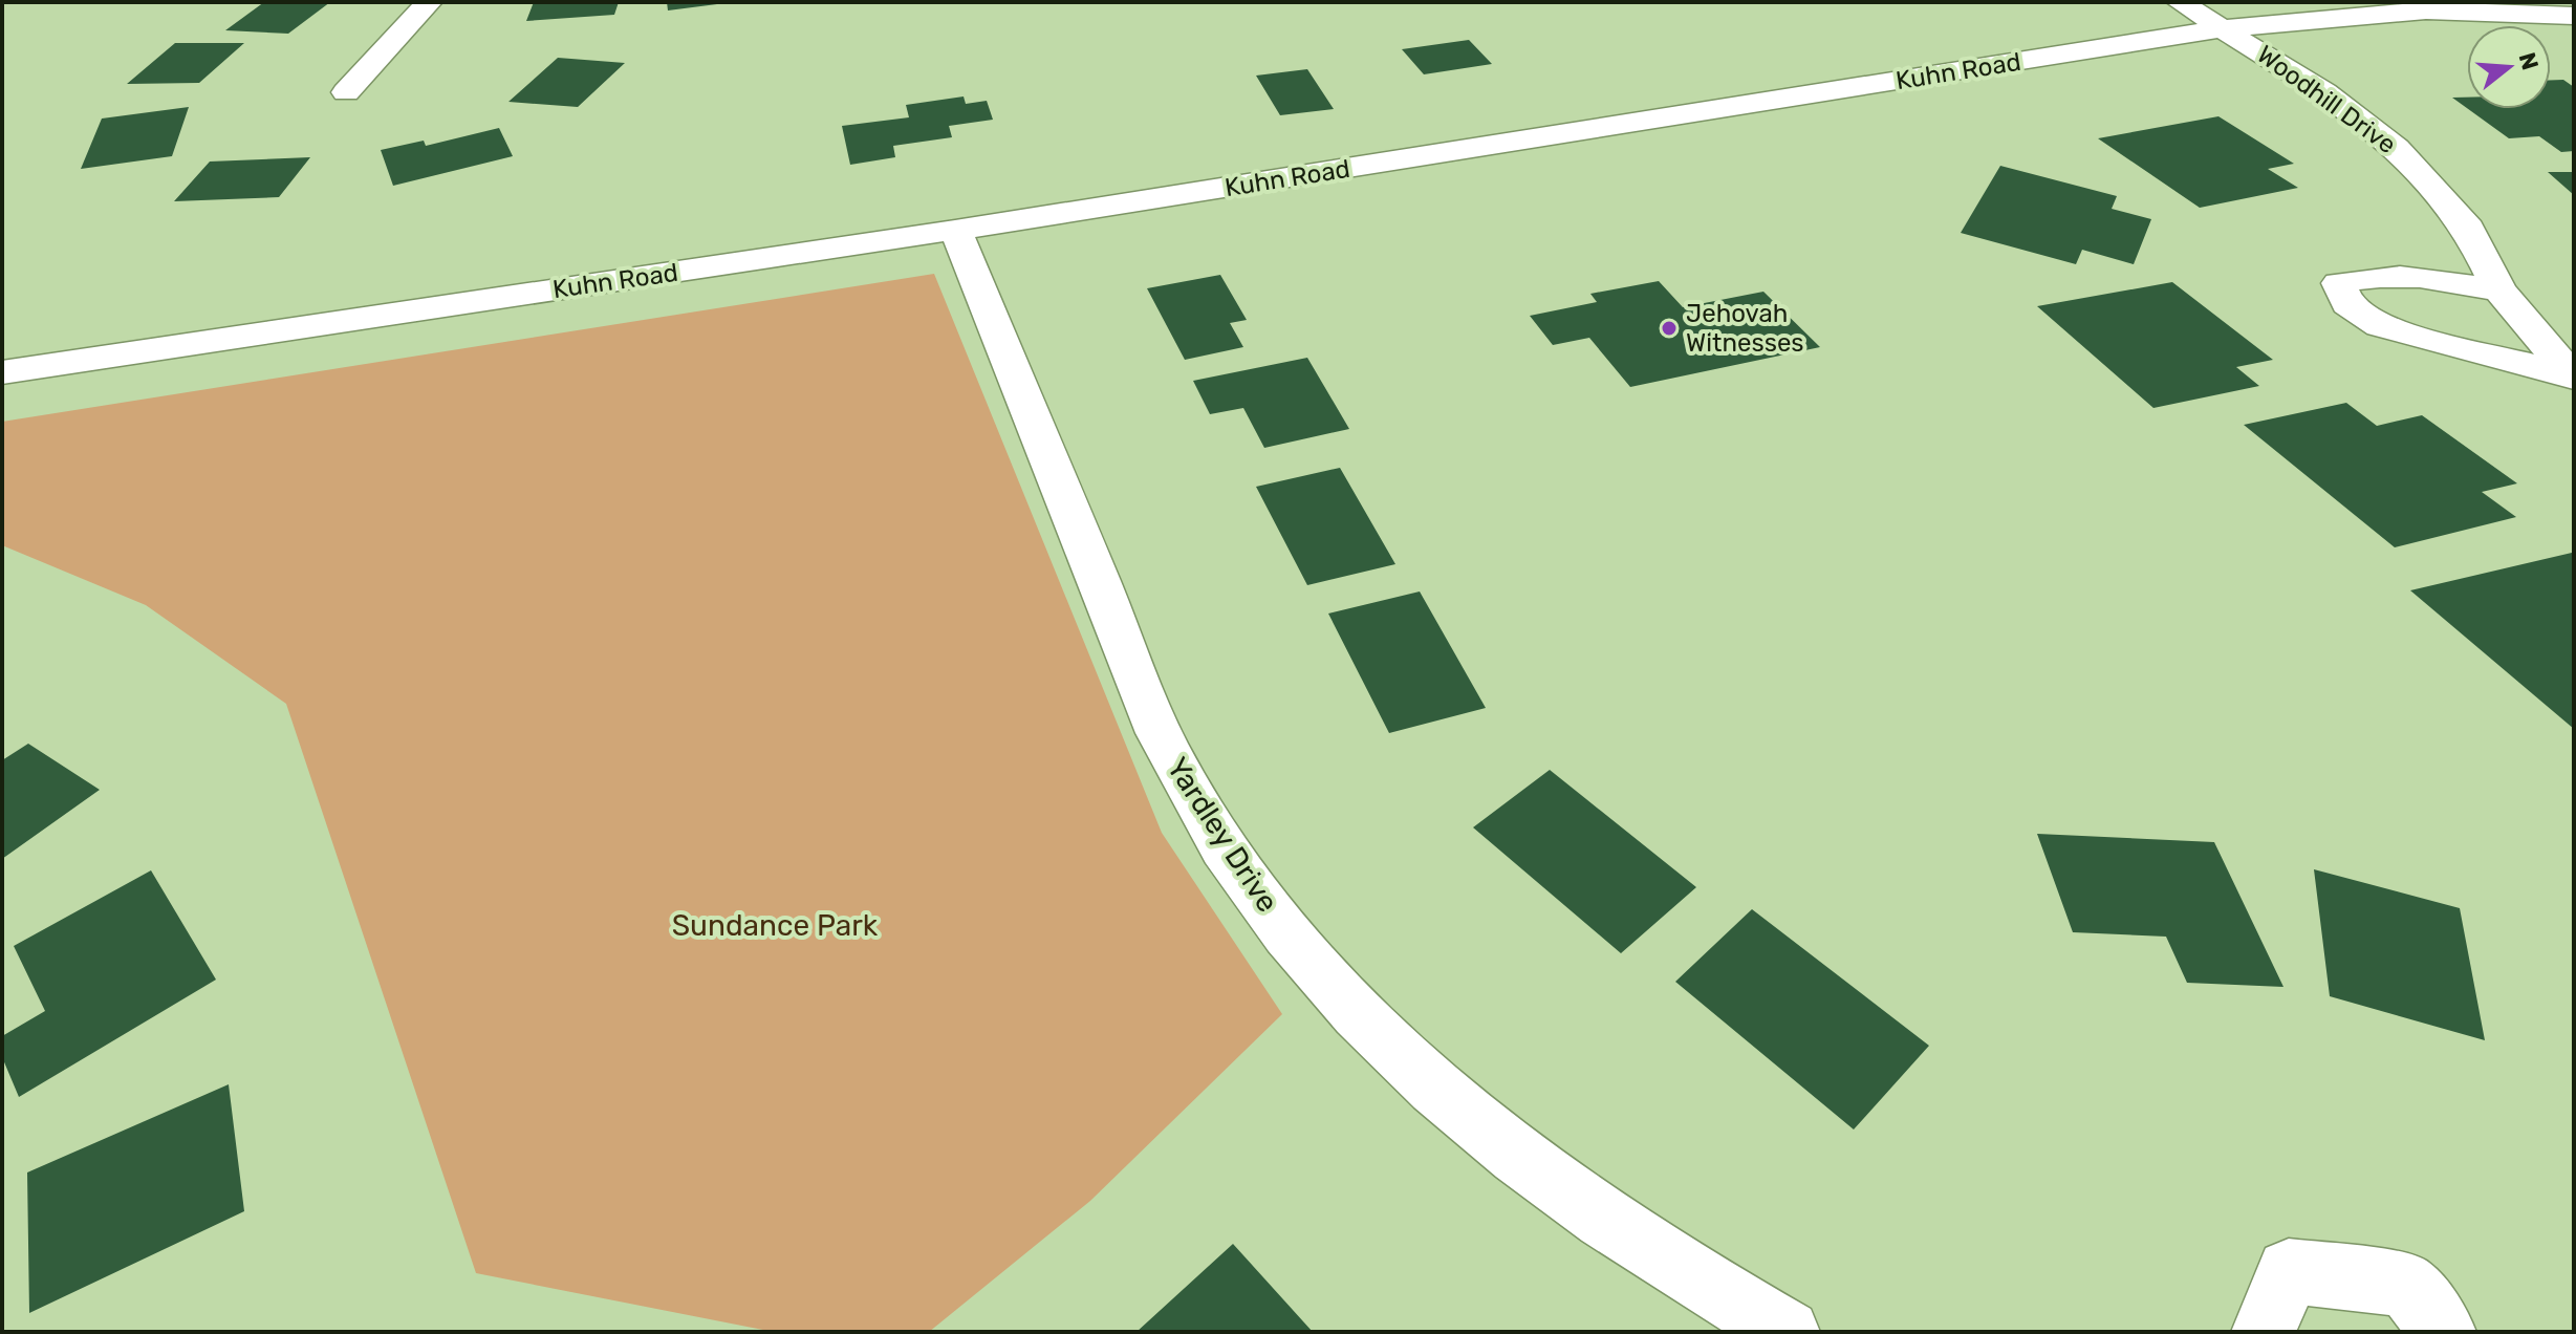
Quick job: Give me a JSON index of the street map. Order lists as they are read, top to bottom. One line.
{"streets":{"street":["Kuhn Road","Woodhill Drive","Yardley Drive"]},"crossings":[["Kuhn Road","Woodhill Drive"],["Kuhn Road","Yardley Drive"]],"parks":["Sundance Park"],"places":["Jehovah Witnesses"],"north":"right"}
